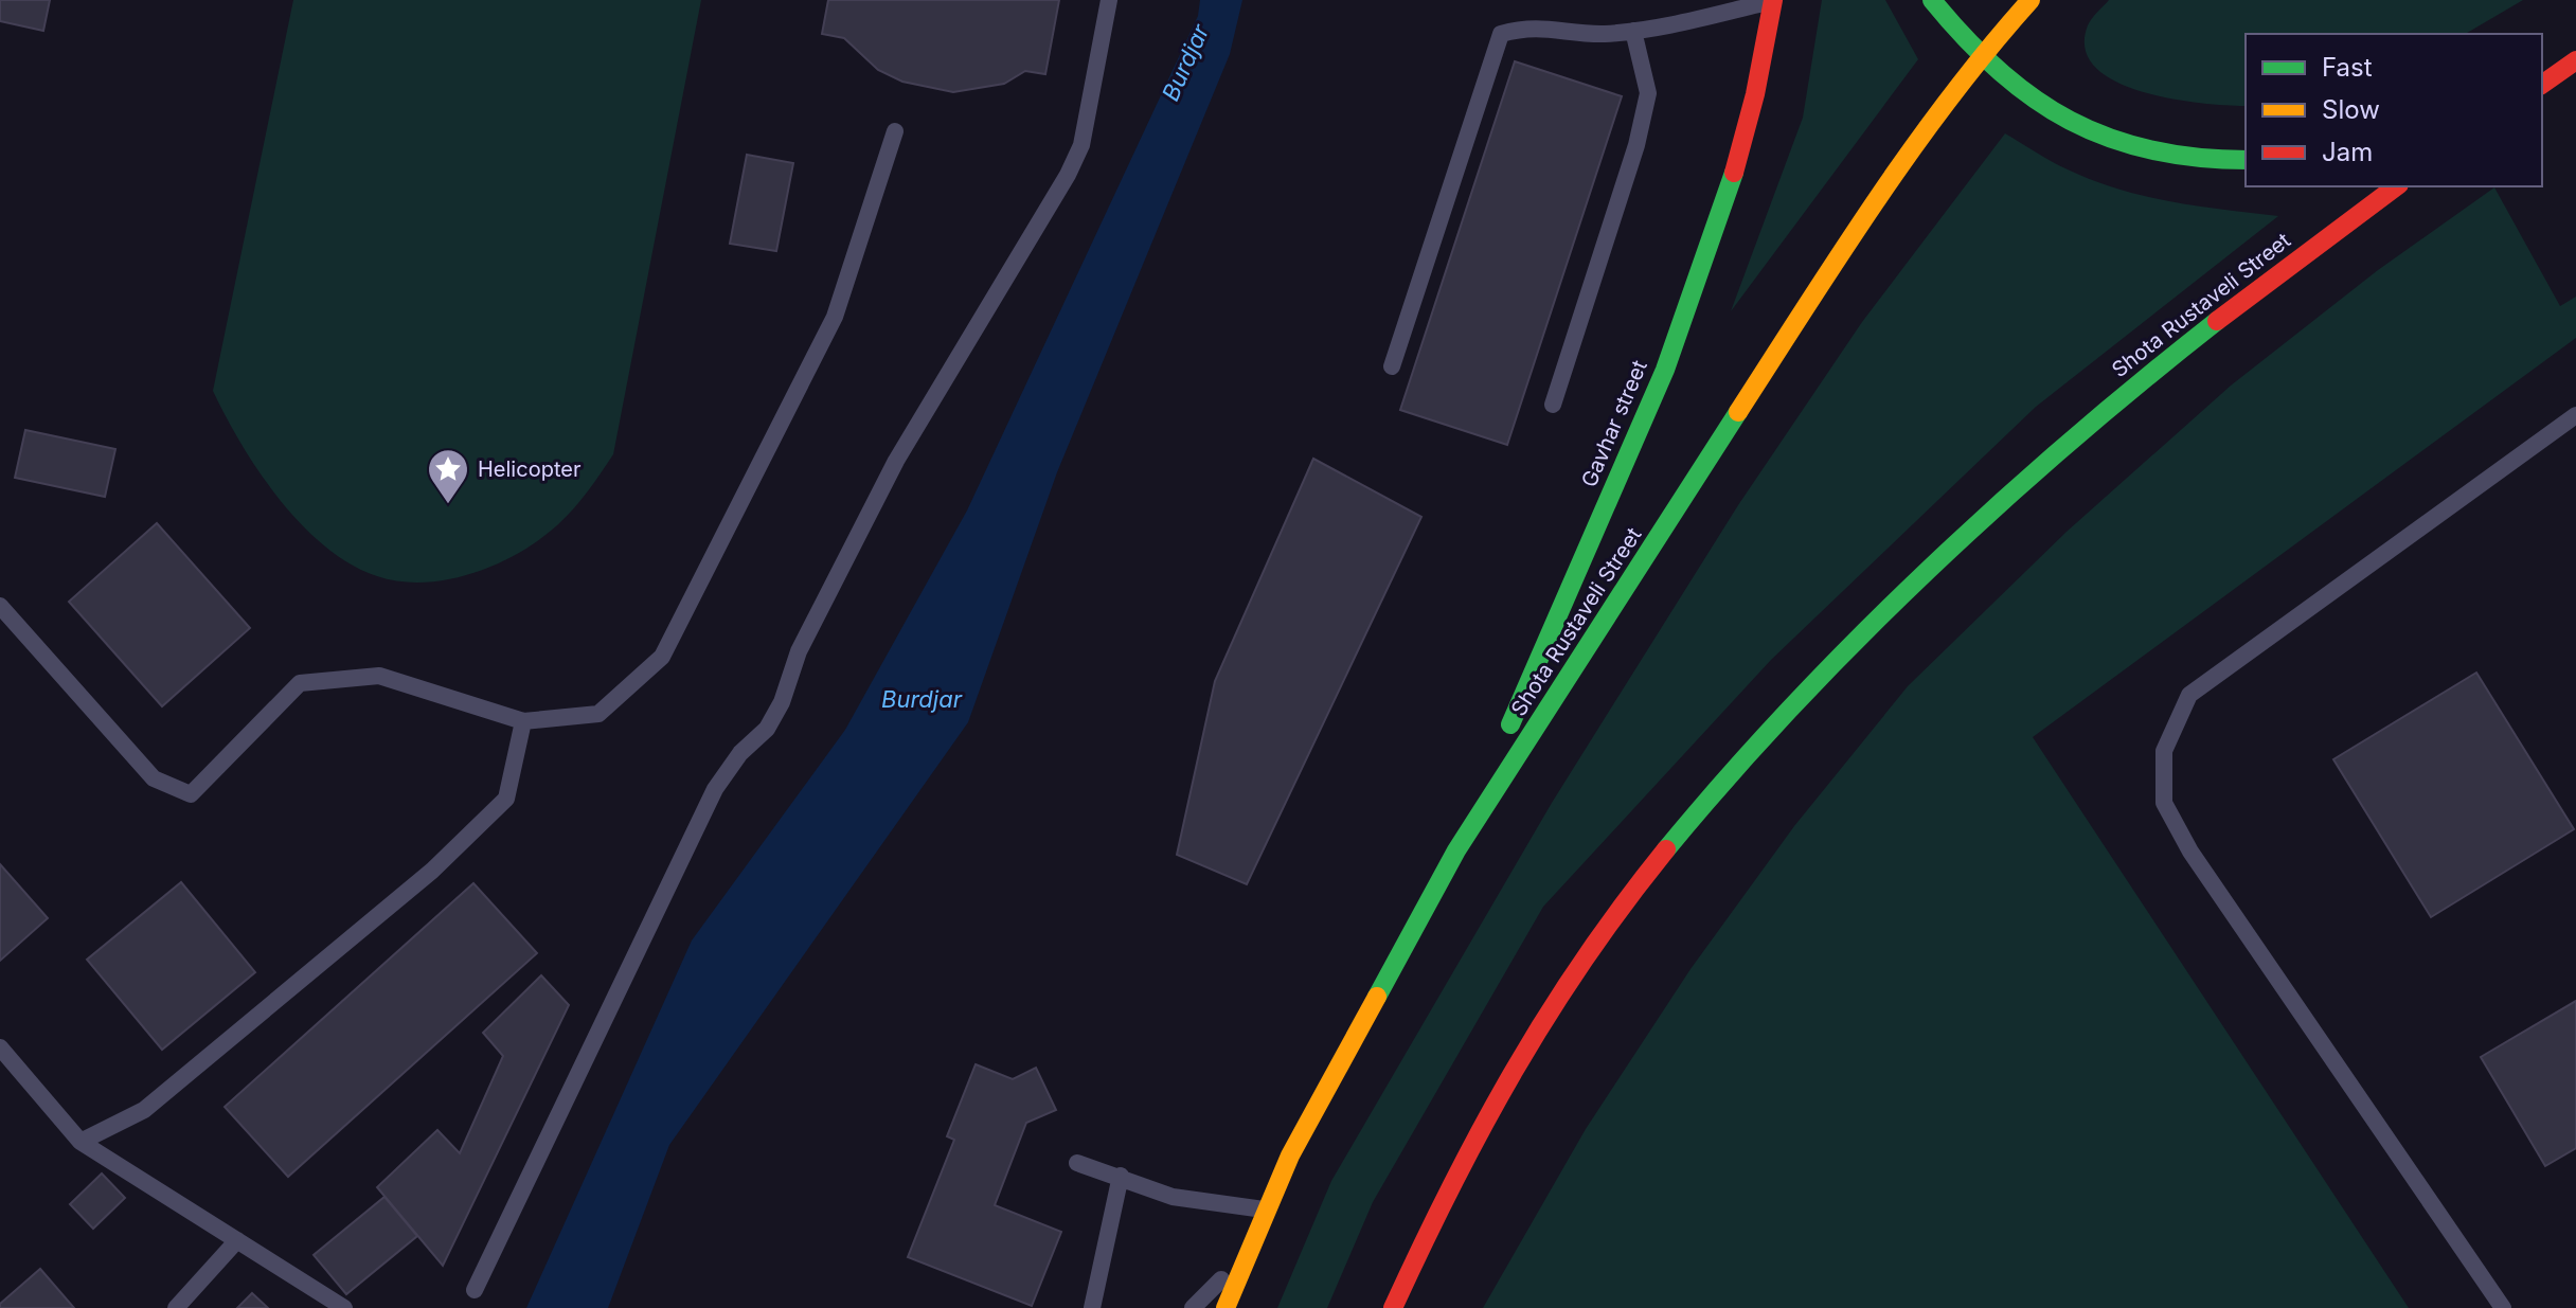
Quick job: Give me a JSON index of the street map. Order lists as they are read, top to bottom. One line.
{"streets":{"main road":["Shota Rustaveli Street","Gavhar street"]},"crossings":[["Shota Rustaveli Street","Gavhar street"]],"water":["Burdjar"],"places":{"place":["Helicopter"]},"legend":["Fast","Slow","Jam"]}
